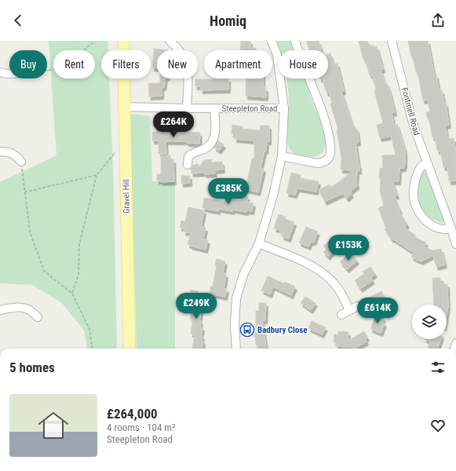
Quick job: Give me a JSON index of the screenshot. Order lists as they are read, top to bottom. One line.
{"streets":{"main road":["Gravel Hill"],"street":["Steepleton Road","Fontmell Road"]},"crossings":[["Steepleton Road","Gravel Hill"]],"places":{"bus stop":["Badbury Close"]},"page":{"header":"Homiq","chip":["Buy","Rent","Filters","New","Apartment","House"],"price":["£264K","£385K","£153K","£249K","£614K"],"heading":"5 homes","list":[{"name":"£264,000","note":"4 rooms · 104 m² · Steepleton Road"}]}}
